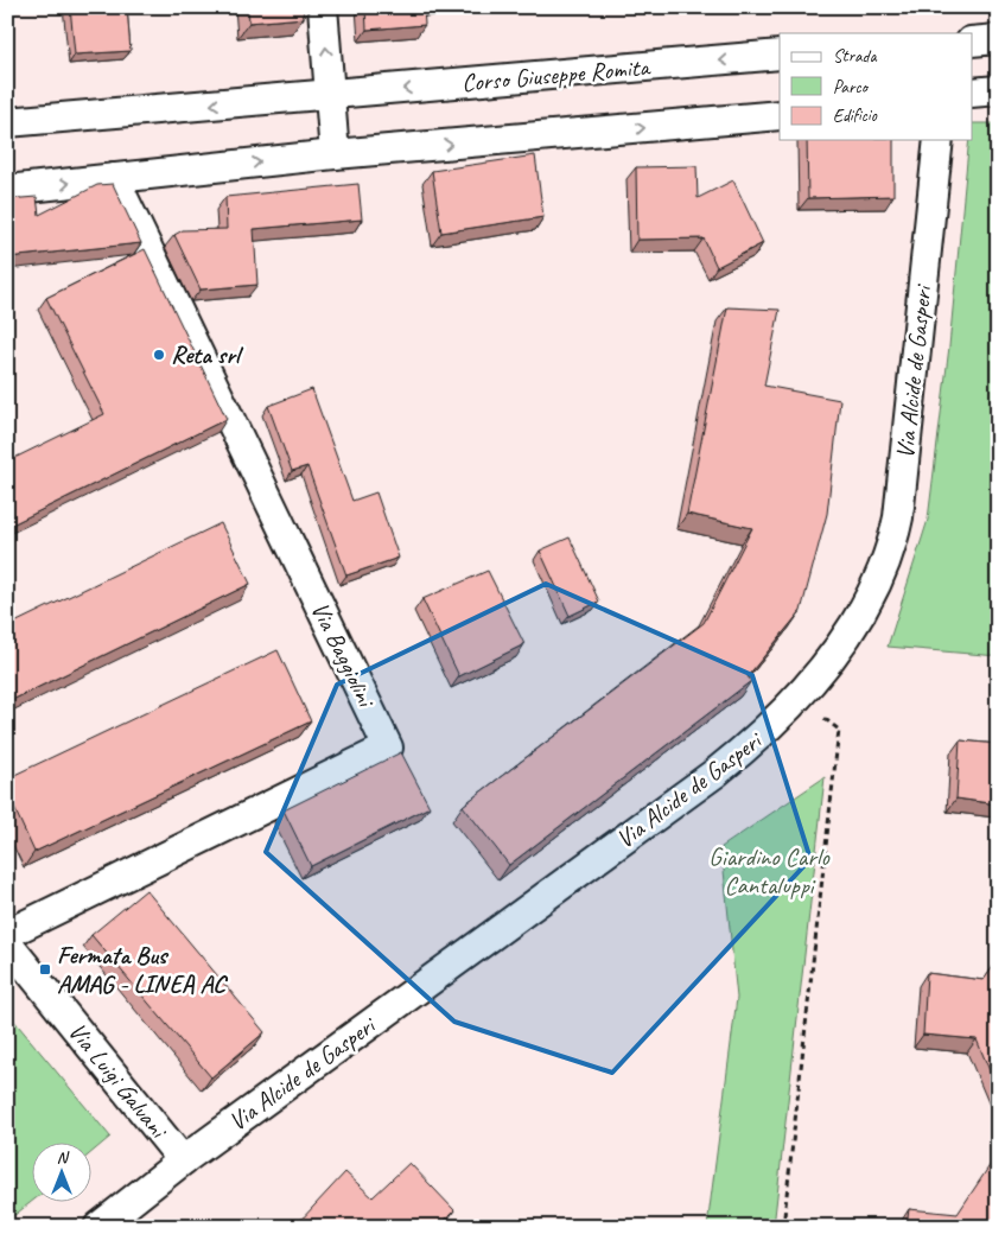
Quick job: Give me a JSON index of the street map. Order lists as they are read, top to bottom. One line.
{"streets":{"street":["Corso Giuseppe Romita","Via Alcide de Gasperi","Via Baggiolini","Via Luigi Galvani"]},"crossings":[["Via Alcide de Gasperi","Via Luigi Galvani"]],"parks":["Giardino Carlo Cantaluppi"],"places":{"other":["Reta srl"],"transit":["Fermata Bus AMAG - LINEA AC"]},"legend":["Strada","Parco","Edificio"],"north":"top"}
